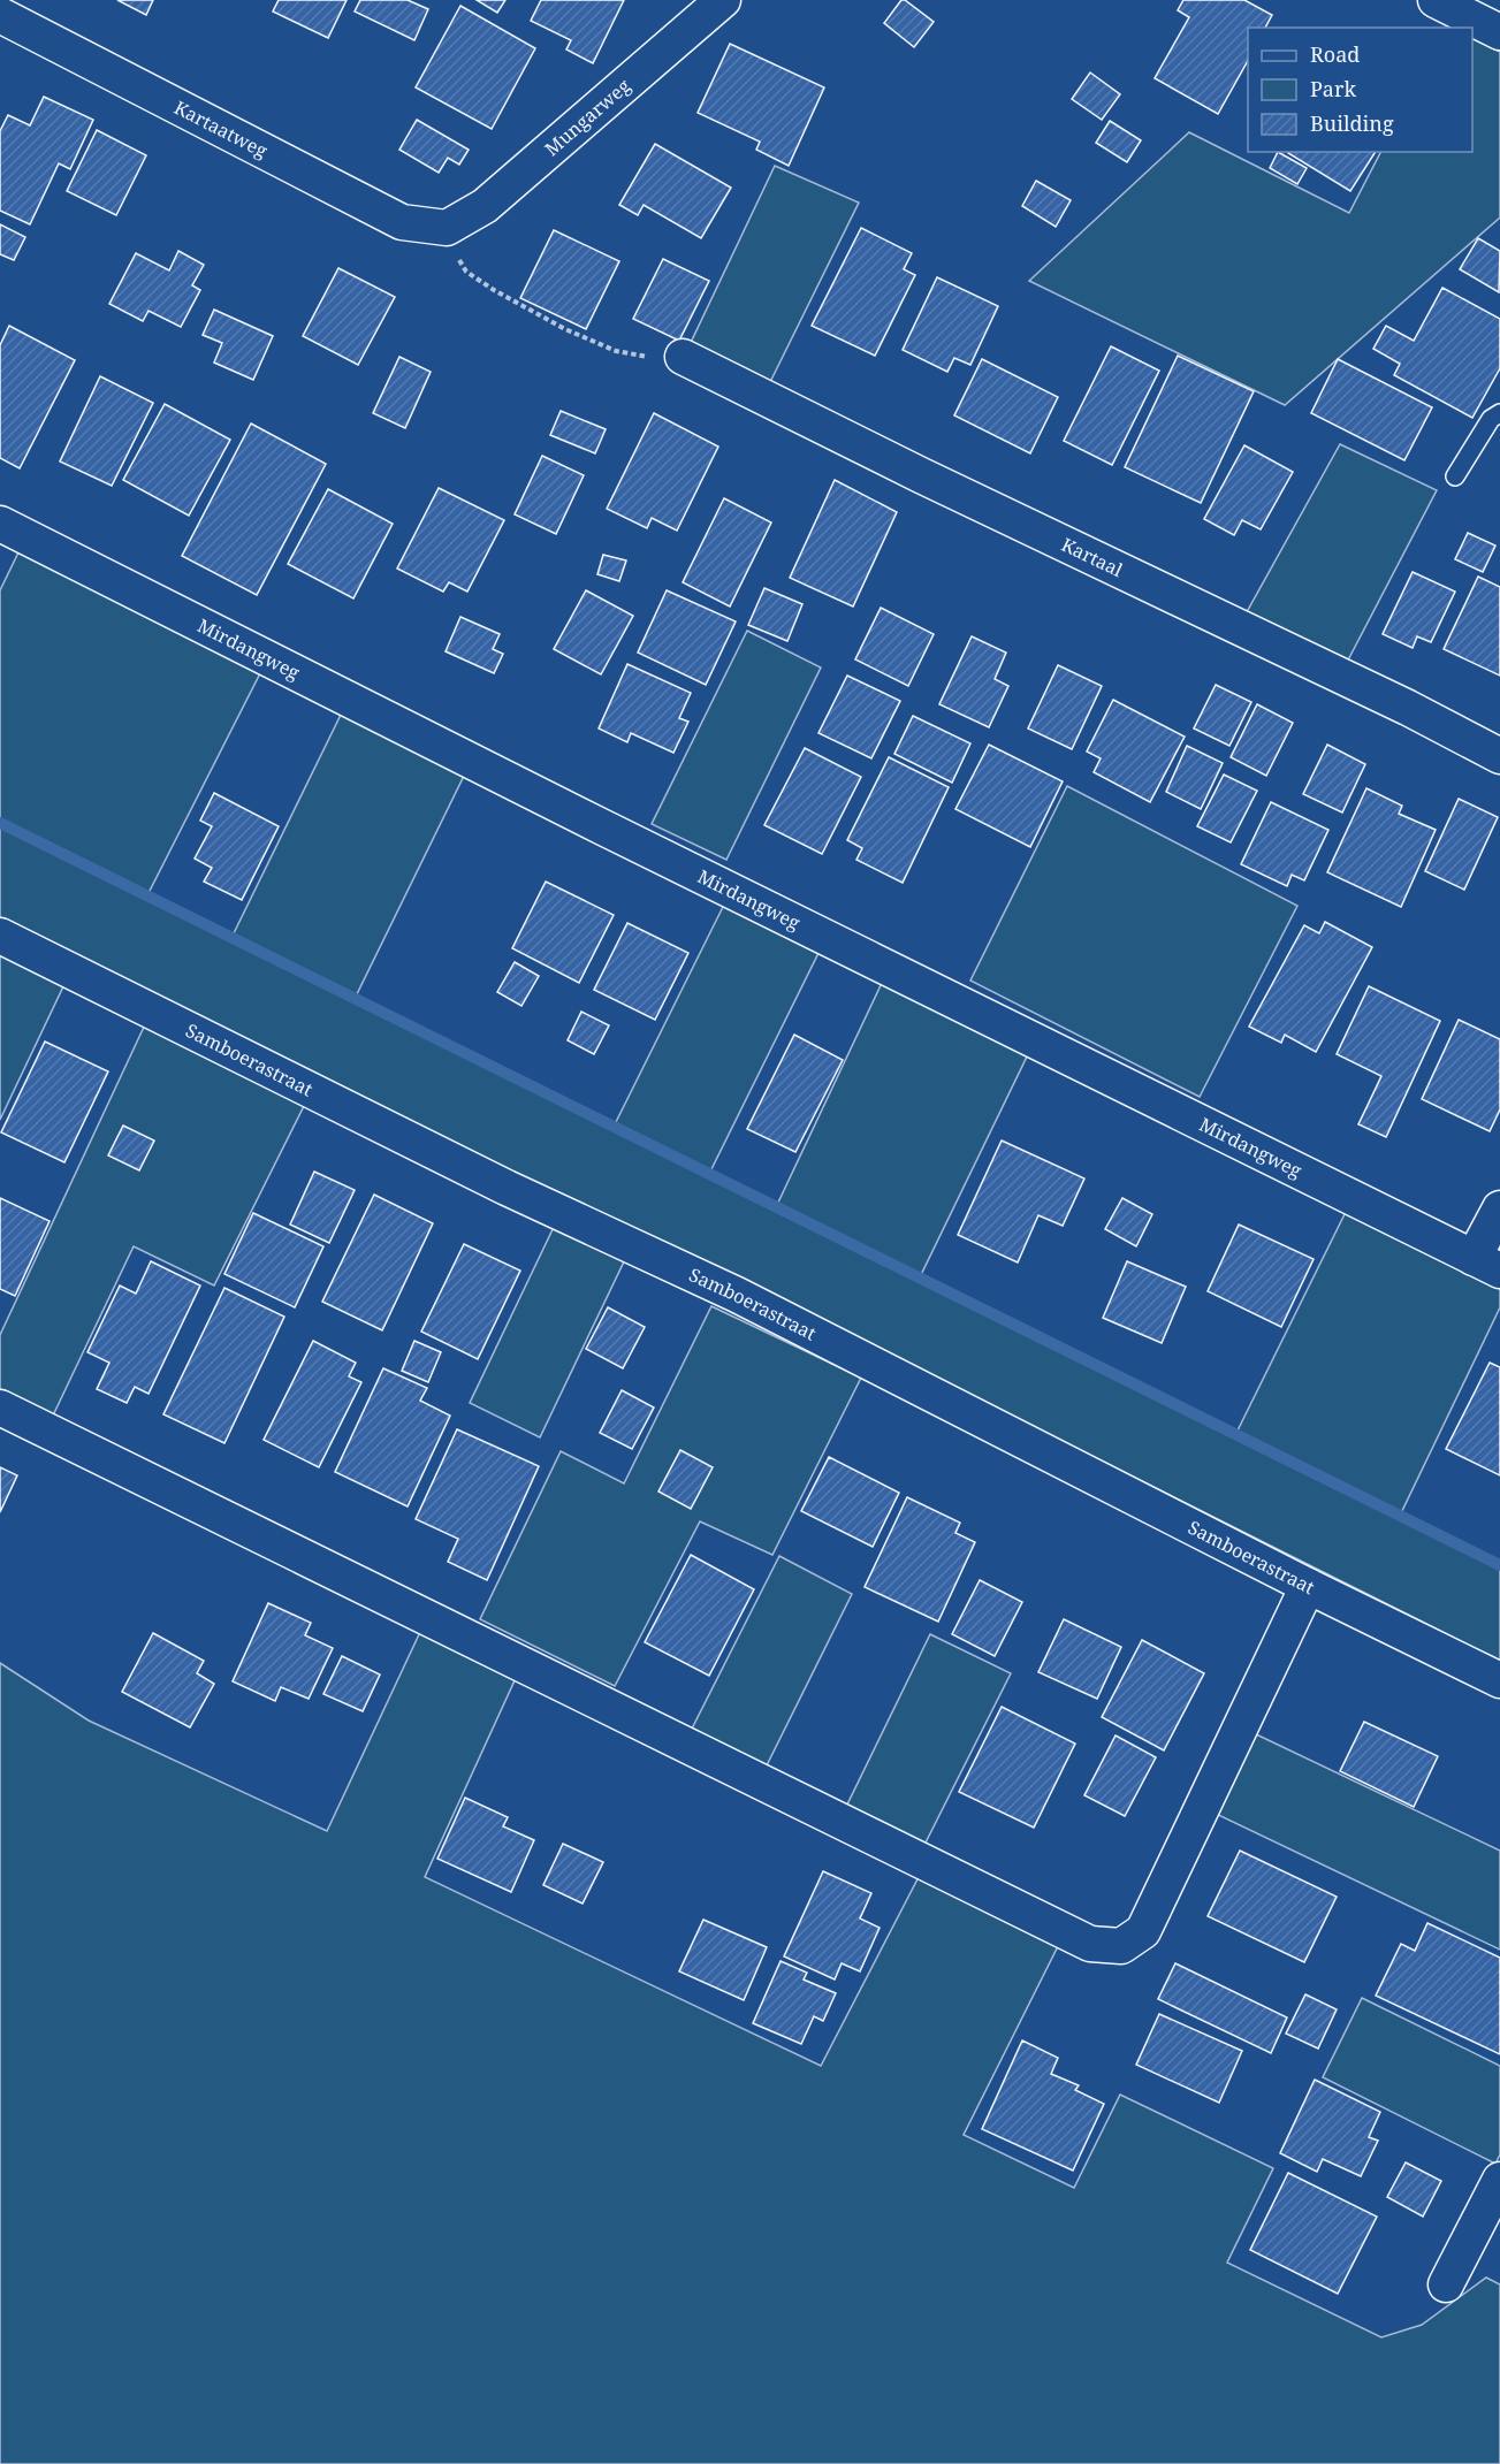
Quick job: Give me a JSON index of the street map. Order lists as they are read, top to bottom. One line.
{"streets":{"street":["Mungarweg","Kartaatweg","Kartaal","Mirdangweg","Samboerastraat"]},"crossings":[["Mungarweg","Kartaatweg"]],"legend":["Road","Park","Building"]}
